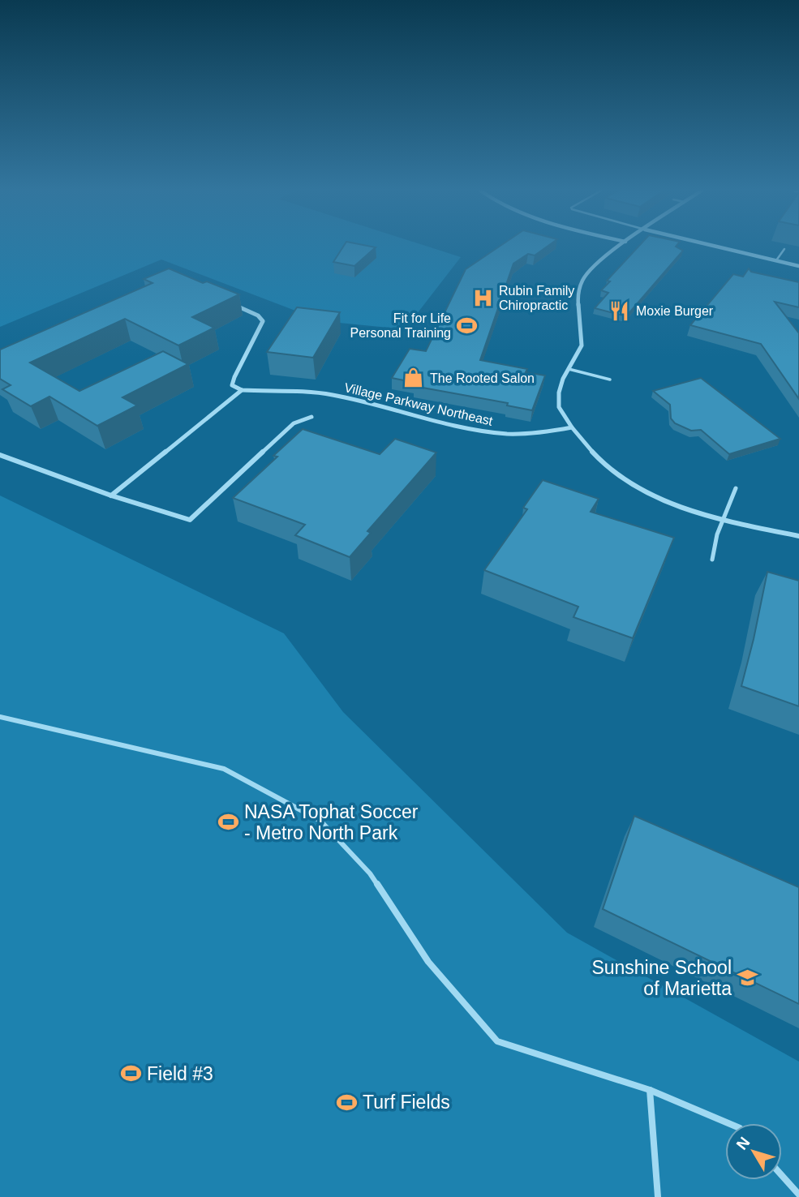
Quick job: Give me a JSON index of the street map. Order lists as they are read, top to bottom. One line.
{"streets":{"street":["Village Parkway Northeast"]},"places":{"hospital":["Rubin Family Chiropractic"],"restaurant":["Moxie Burger"],"sports":["Fit for Life Personal Training","NASA Tophat Soccer - Metro North Park","Field #3","Turf Fields"],"shop":["The Rooted Salon"],"school or university":["Sunshine School of Marietta"]},"north":"top left"}
